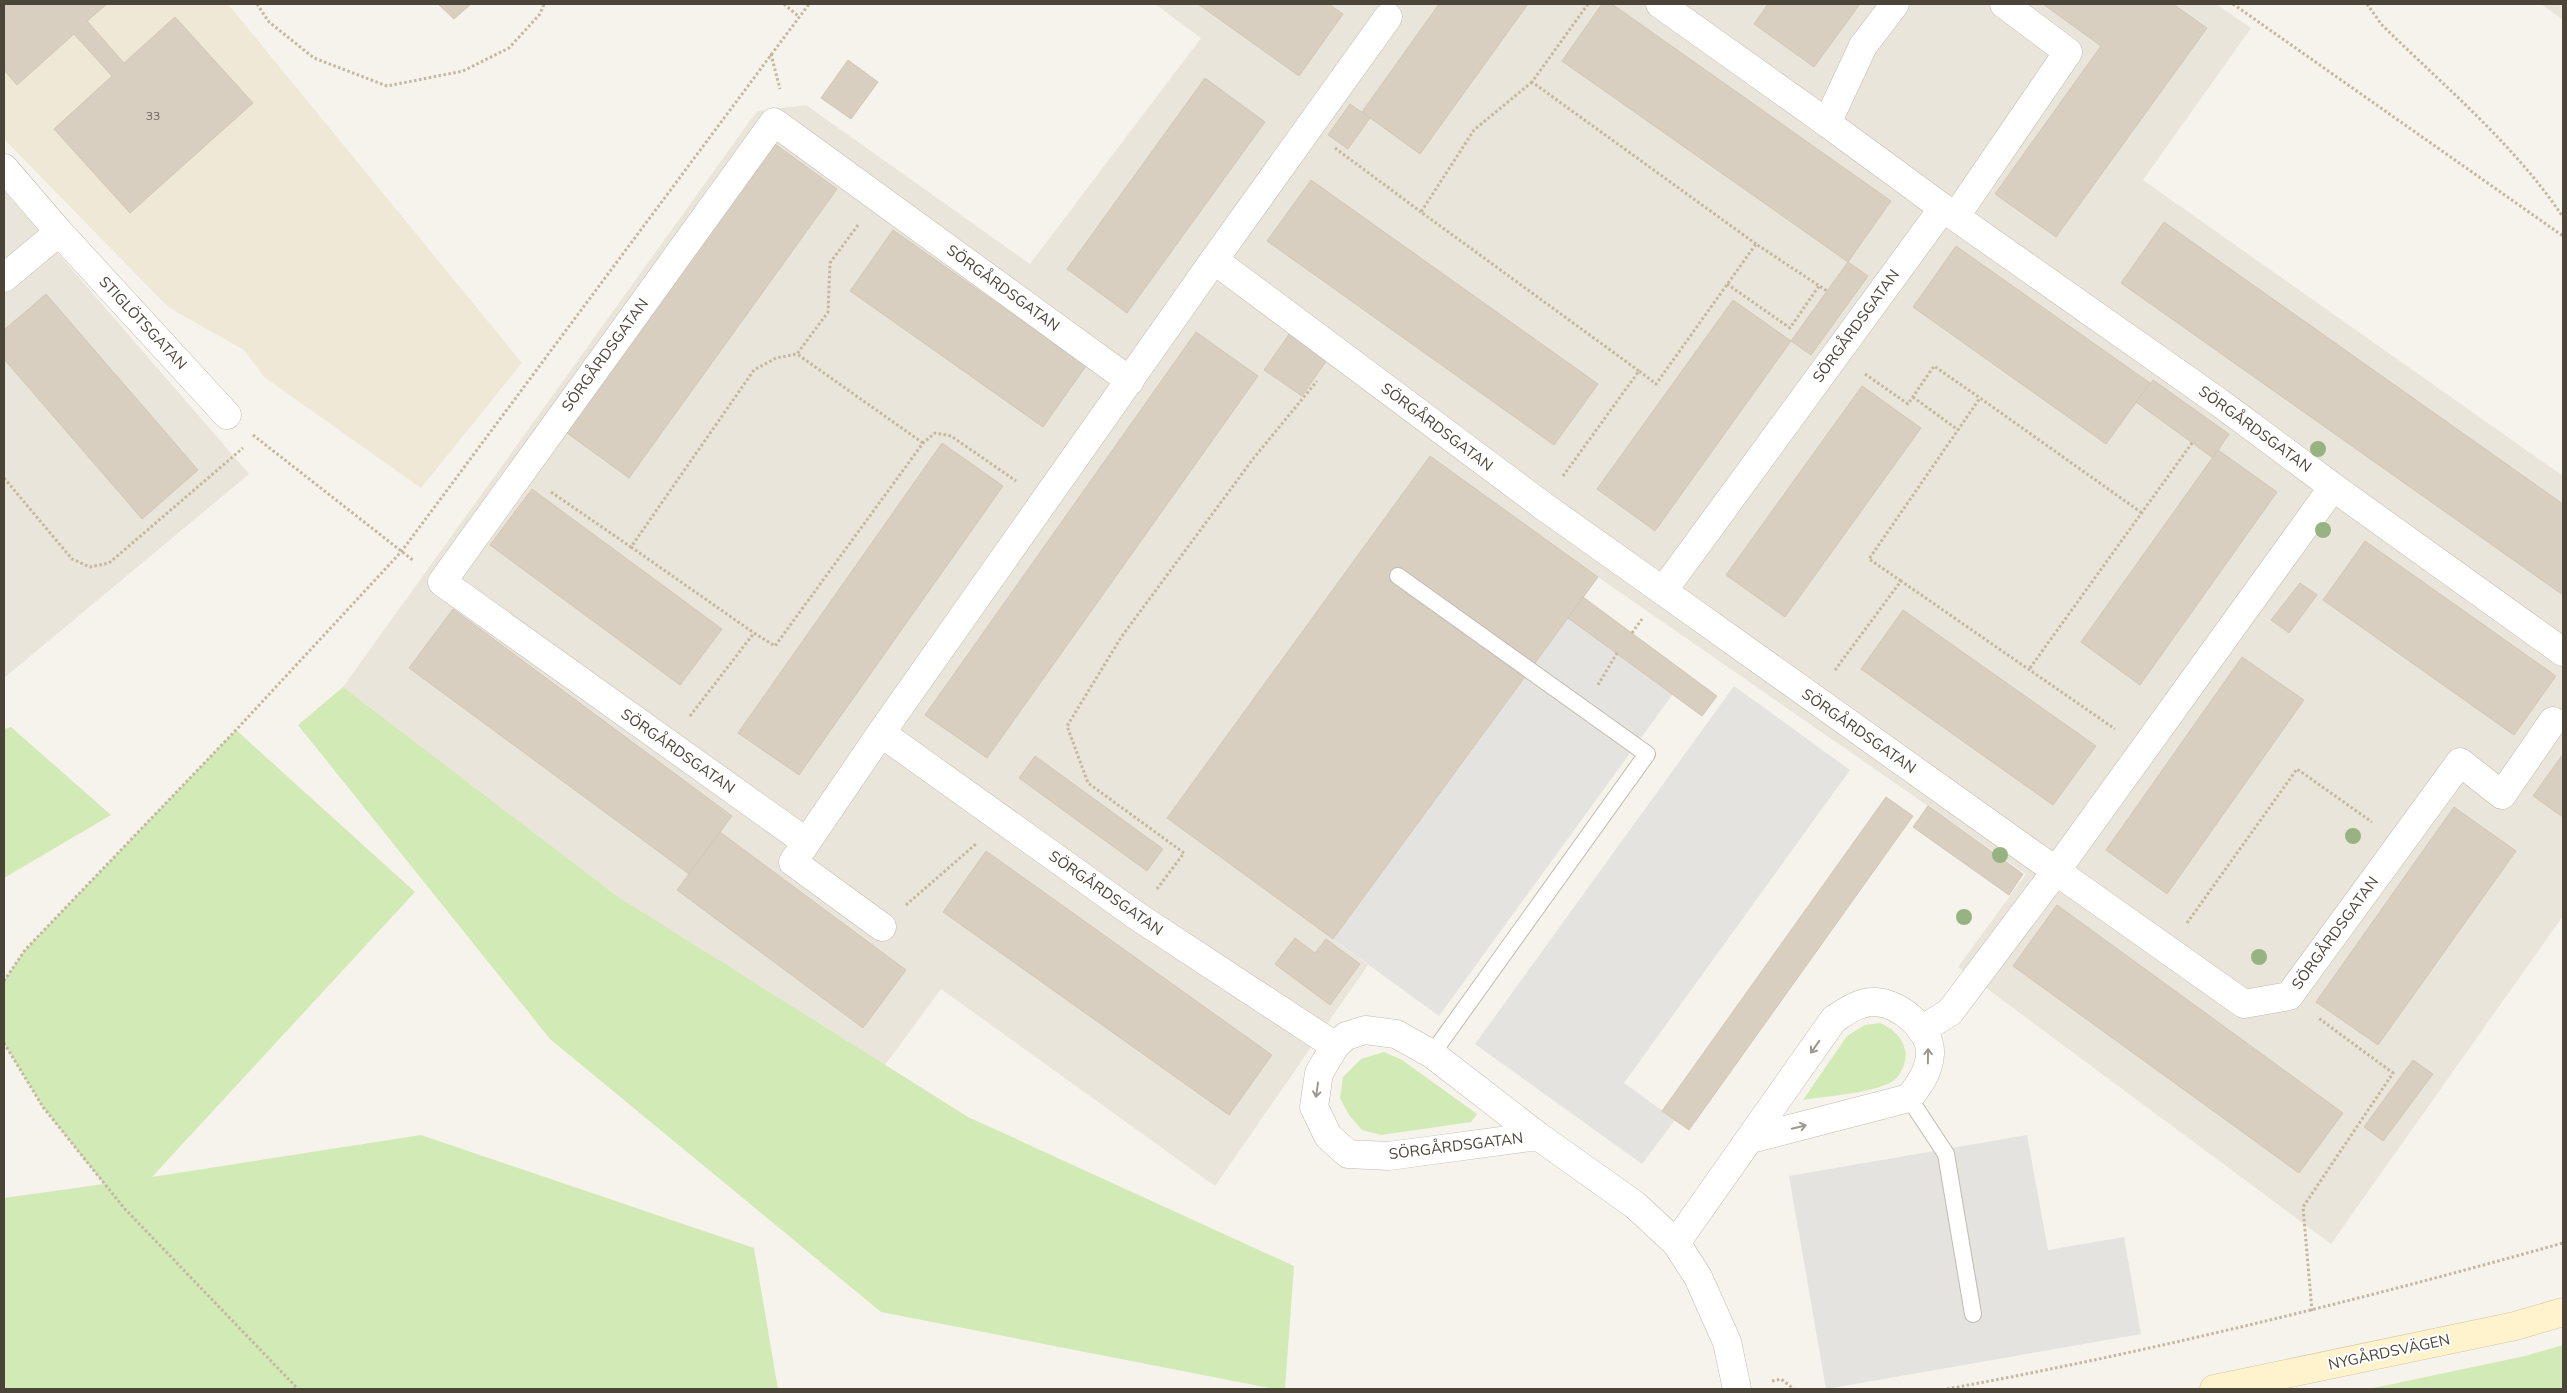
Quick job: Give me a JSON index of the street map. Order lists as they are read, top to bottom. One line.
{"streets":{"street":["SÖRGÅRDSGATAN","STIGLÖTSGATAN","NYGÅRDSVÄGEN"]},"house_numbers":["33"]}
